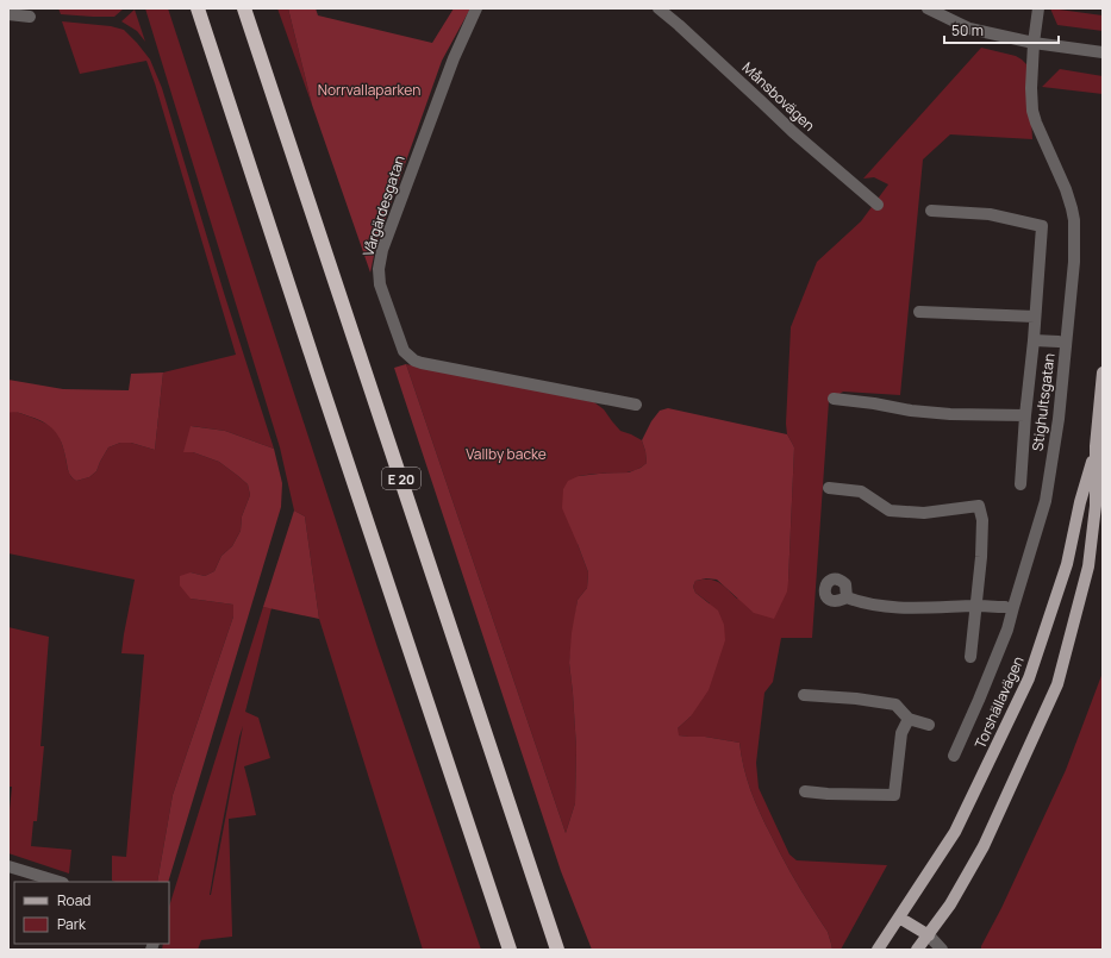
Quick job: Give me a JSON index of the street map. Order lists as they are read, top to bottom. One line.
{"streets":{"highway":["E 20"],"main road":["Torshällavägen"],"street":["Månsbovägen","Vårgärdesgatan","Stighultsgatan"]},"parks":["Norrvallaparken","Vallby backe"],"legend":["Road","Park"],"scale_bar":"50 m"}
